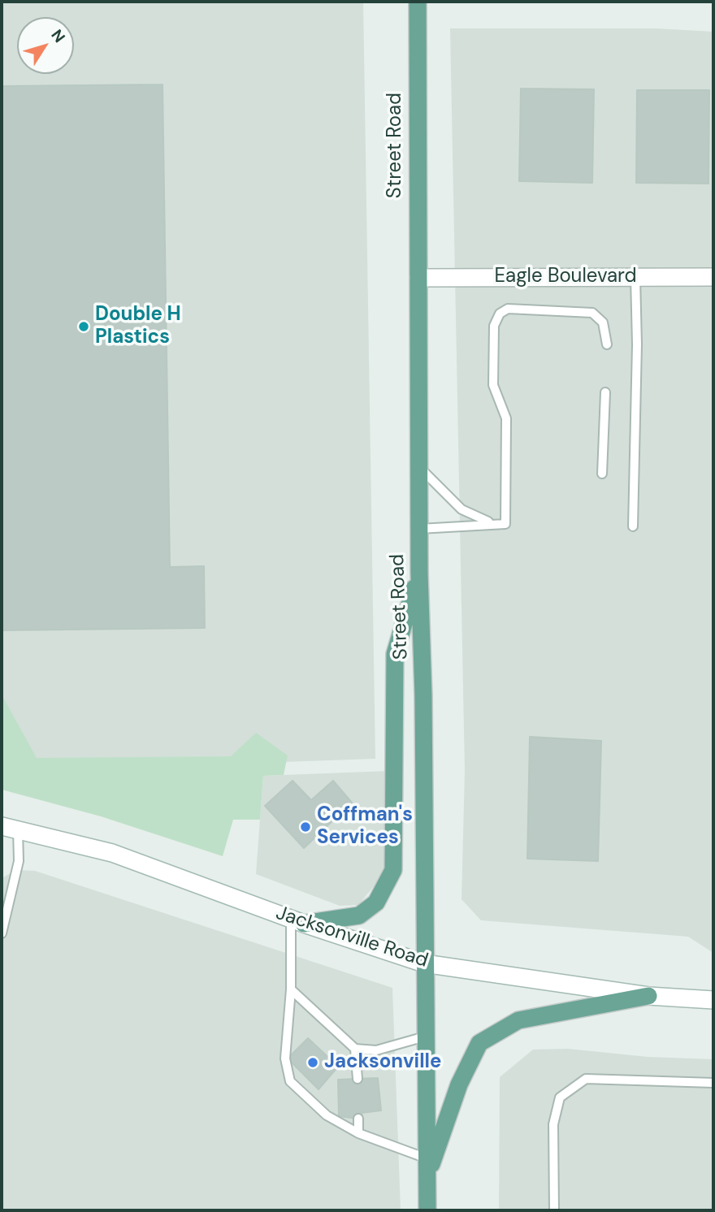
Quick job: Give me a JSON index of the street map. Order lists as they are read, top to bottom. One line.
{"streets":{"main road":["Street Road","Eagle Boulevard","Jacksonville Road"]},"crossings":[["Street Road","Eagle Boulevard"],["Street Road","Jacksonville Road"]],"places":["Double H Plastics","Coffman's Services","Jacksonville"],"north":"top right"}
